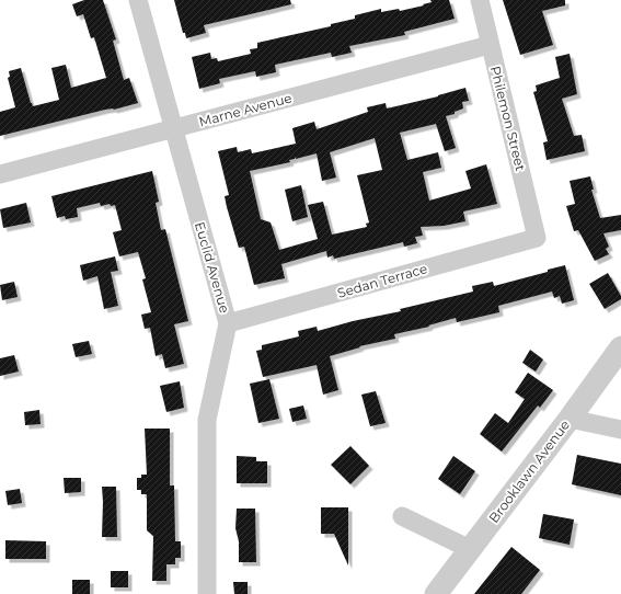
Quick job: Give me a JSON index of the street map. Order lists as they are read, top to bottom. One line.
{"streets":{"street":["Marne Avenue","Philemon Street","Euclid Avenue","Sedan Terrace","Brooklawn Avenue"]},"crossings":[["Marne Avenue","Philemon Street"],["Marne Avenue","Euclid Avenue"],["Philemon Street","Sedan Terrace"],["Euclid Avenue","Sedan Terrace"]]}
